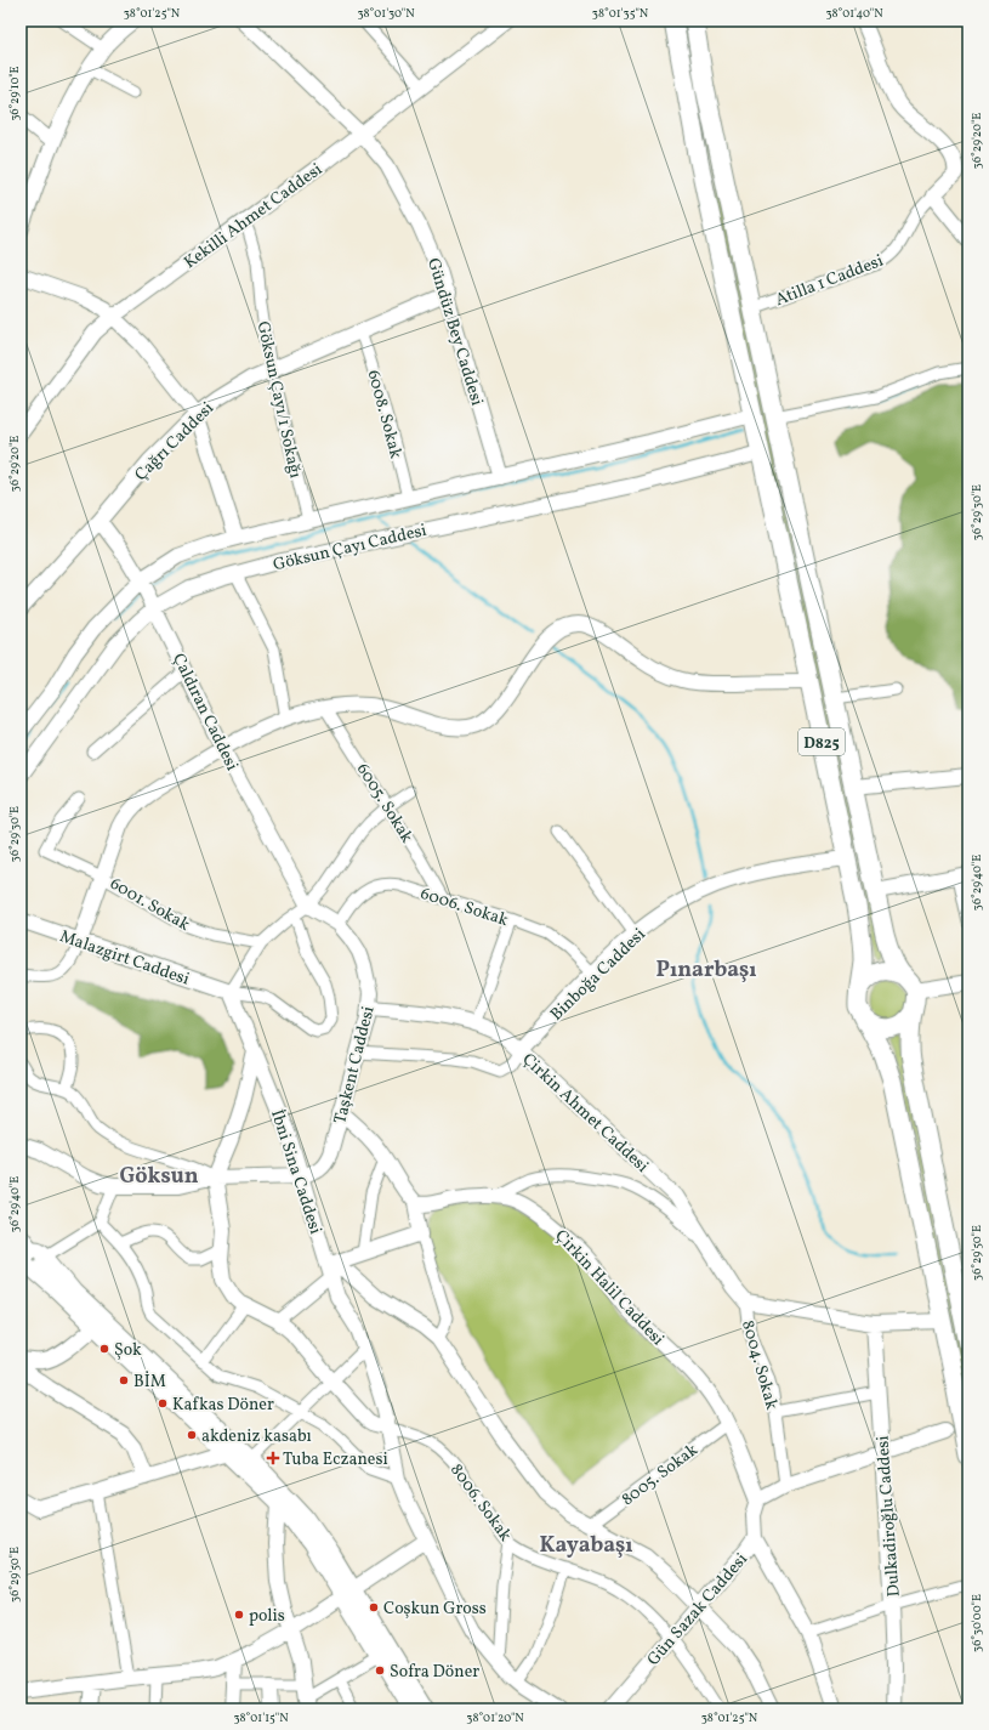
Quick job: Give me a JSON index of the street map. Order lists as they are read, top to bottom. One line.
{"streets":{"highway":["D825"],"street":["Kekilli Ahmet Caddesi","Atilla 1 Caddesi","Gündüz Bey Caddesi","Göksun Çayı/1 Sokağı","6008. Sokak","Çağrı Caddesi","Göksun Çayı Caddesi","Çaldıran Caddesi","6005. Sokak","6001. Sokak","6006. Sokak","Malazgirt Caddesi","Binboğa Caddesi","Taşkent Caddesi","Çirkin Ahmet Caddesi","İbni Sina Caddesi","Çirkin Halil Caddesi","8004. Sokak","8005. Sokak","8006. Sokak","Dulkadiroğlu Caddesi","Gün Sazak Caddesi"]},"crossings":[["Kekilli Ahmet Caddesi","Gündüz Bey Caddesi"],["Kekilli Ahmet Caddesi","Göksun Çayı/1 Sokağı"],["Atilla 1 Caddesi","D825"],["Gündüz Bey Caddesi","Çağrı Caddesi"],["Gündüz Bey Caddesi","Göksun Çayı Caddesi"],["Göksun Çayı/1 Sokağı","Çağrı Caddesi"],["Göksun Çayı/1 Sokağı","Göksun Çayı Caddesi"],["6008. Sokak","Çağrı Caddesi"],["6008. Sokak","Göksun Çayı Caddesi"],["Çağrı Caddesi","Çaldıran Caddesi"],["Göksun Çayı Caddesi","Çaldıran Caddesi"],["Göksun Çayı Caddesi","D825"],["Çaldıran Caddesi","Taşkent Caddesi"],["D825","Binboğa Caddesi"],["6005. Sokak","6006. Sokak"],["6006. Sokak","Binboğa Caddesi"],["6006. Sokak","Taşkent Caddesi"],["Malazgirt Caddesi","İbni Sina Caddesi"],["Binboğa Caddesi","Çirkin Ahmet Caddesi"],["Taşkent Caddesi","Çirkin Ahmet Caddesi"],["Taşkent Caddesi","İbni Sina Caddesi"],["Çirkin Ahmet Caddesi","8004. Sokak"],["İbni Sina Caddesi","8006. Sokak"],["Çirkin Halil Caddesi","8005. Sokak"],["Çirkin Halil Caddesi","Gün Sazak Caddesi"],["8006. Sokak","Gün Sazak Caddesi"]],"districts":["Pınarbaşı","Göksun","Kayabaşı"],"places":{"other":["Şok","BİM","Kafkas Döner","akdeniz kasabı","Coşkun Gross","polis","Sofra Döner"],"health":["Tuba Eczanesi"]},"coordinates":["38°01'25\"N","38°01'30\"N","38°01'35\"N","38°01'40\"N","36°29'10\"E","36°29'20\"E","36°29'30\"E","36°29'40\"E","36°29'50\"E","36°30'00\"E","38°01'15\"N","38°01'20\"N"]}
